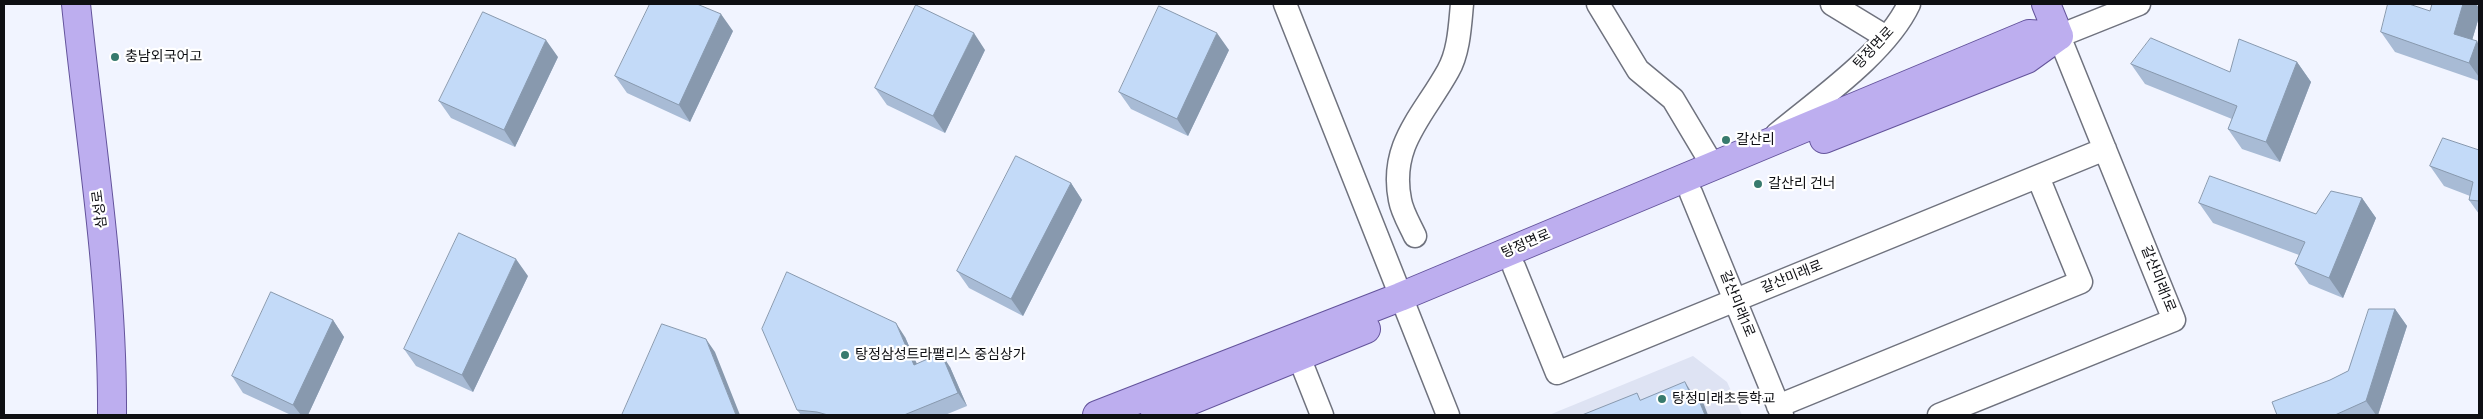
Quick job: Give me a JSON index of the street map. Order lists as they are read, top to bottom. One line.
{"streets":{"main road":["탕정면로","삼성로","갈산미래1로"],"street":["갈산미래로"]},"crossings":[["탕정면로","갈산미래로"],["탕정면로","갈산미래1로"],["갈산미래로","갈산미래1로"]],"places":["충남외국어고","갈산리","갈산리 건너","탕정삼성트라팰리스 중심상가","탕정미래초등학교"]}
